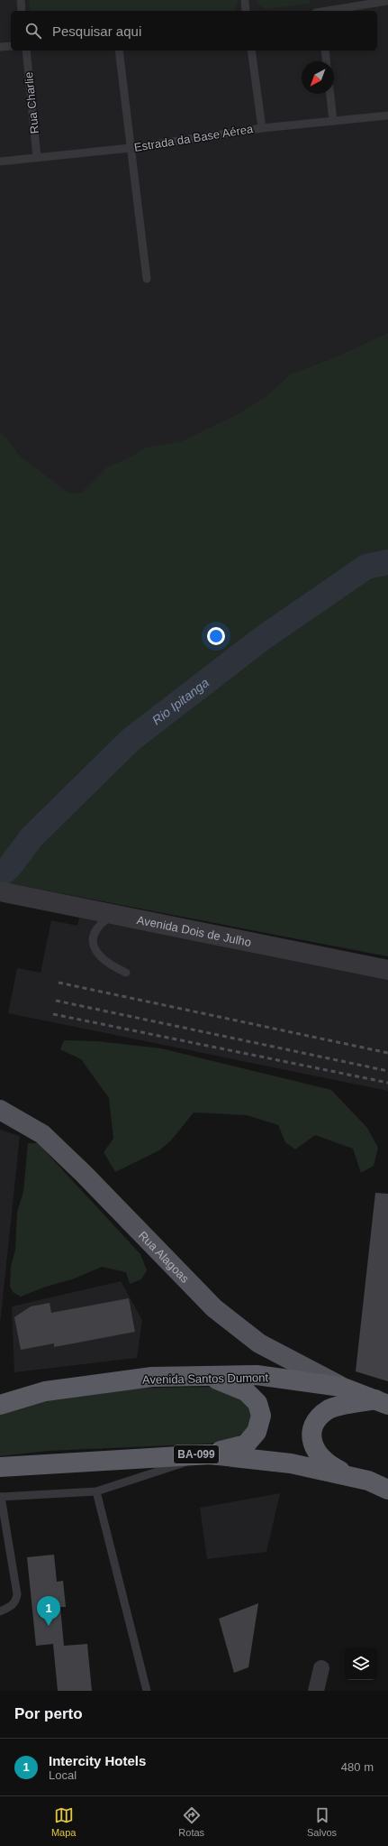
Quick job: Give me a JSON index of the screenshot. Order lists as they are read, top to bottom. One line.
{"streets":{"highway":["Avenida Santos Dumont","BA-099"],"main road":["Rua Alagoas"],"street":["Avenida Dois de Julho"],"lane":["Rua Charlie","Estrada da Base Aérea"]},"crossings":[["Rua Charlie","Estrada da Base Aérea"],["Rua Alagoas","Avenida Santos Dumont"]],"water":["Rio Ipitanga"],"north":"bottom left","page":{"search":"Pesquisar aqui","pins":"1","heading":"Por perto","list":[{"mark":"1","name":"Intercity Hotels","note":"Local","value":"480 m"}],"nav":["Mapa","Rotas","Salvos"]}}
